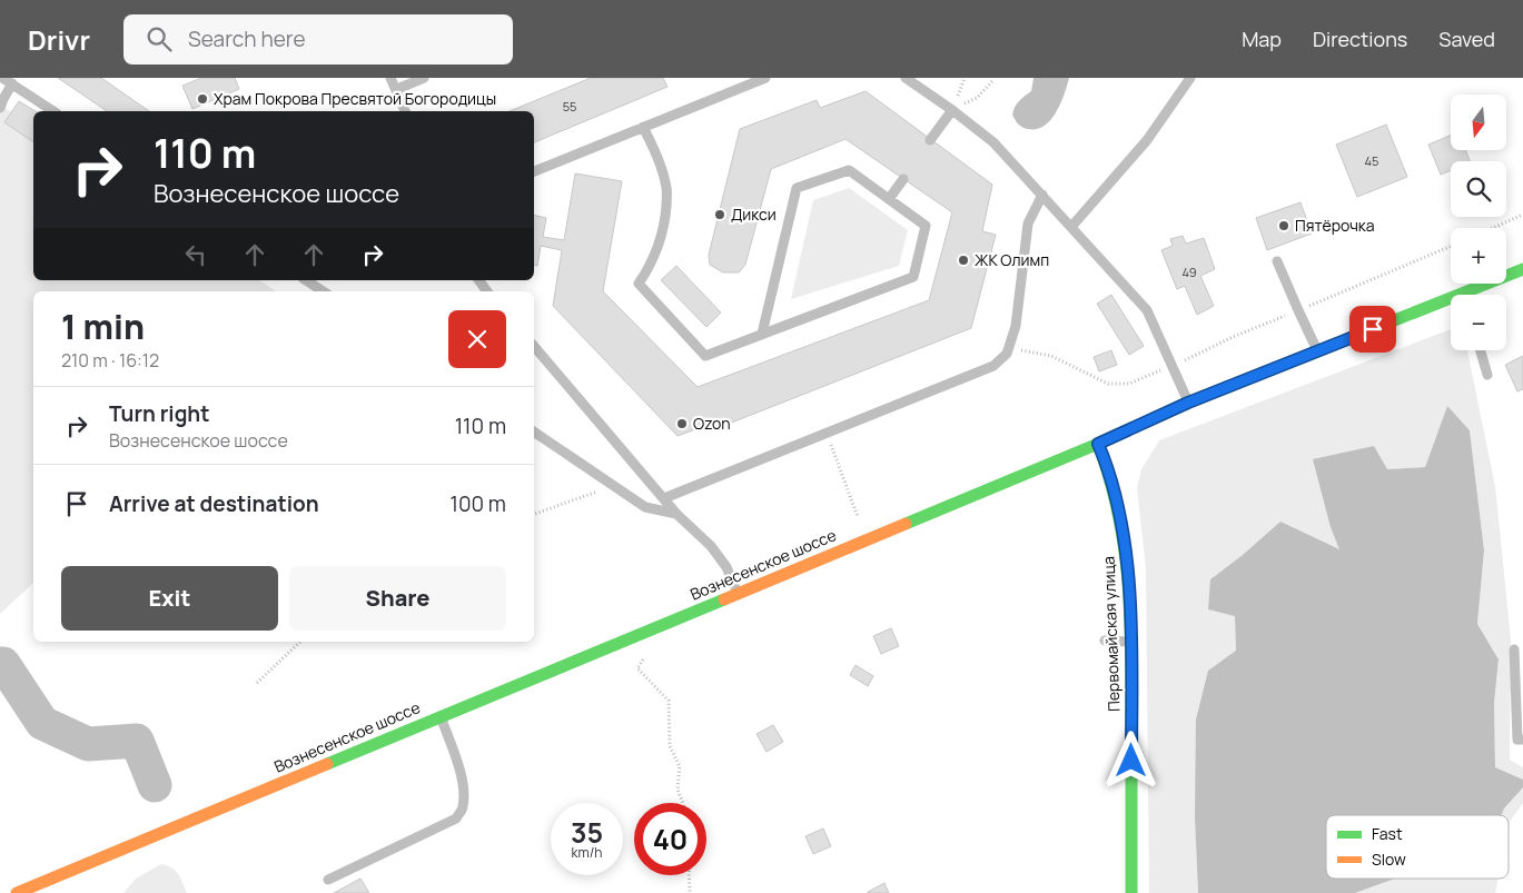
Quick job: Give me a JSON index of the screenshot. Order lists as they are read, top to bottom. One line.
{"streets":{"main road":["Вознесенское шоссе","Первомайская улица"]},"crossings":[["Вознесенское шоссе","Первомайская улица"]],"places":["Храм Покрова Пресвятой Богородицы","Дикси","Пятёрочка","ЖК Олимп","Ozon"],"house_numbers":["55","45","49"],"legend":["Fast","Slow"],"north":"bottom","page":{"header":"Drivr","search":"Search here","nav":["Map","Directions","Saved"],"map_buttons":["+","−"],"turn":["110 m","Вознесенское шоссе"],"heading":["1 min","210 m · 16:12"],"list":[{"name":"Turn right","note":"Вознесенское шоссе","value":"110 m"},{"name":"Arrive at destination","value":"100 m"}],"buttons":["Exit","Share"],"speed":"35 km/h","limit":"40"}}
